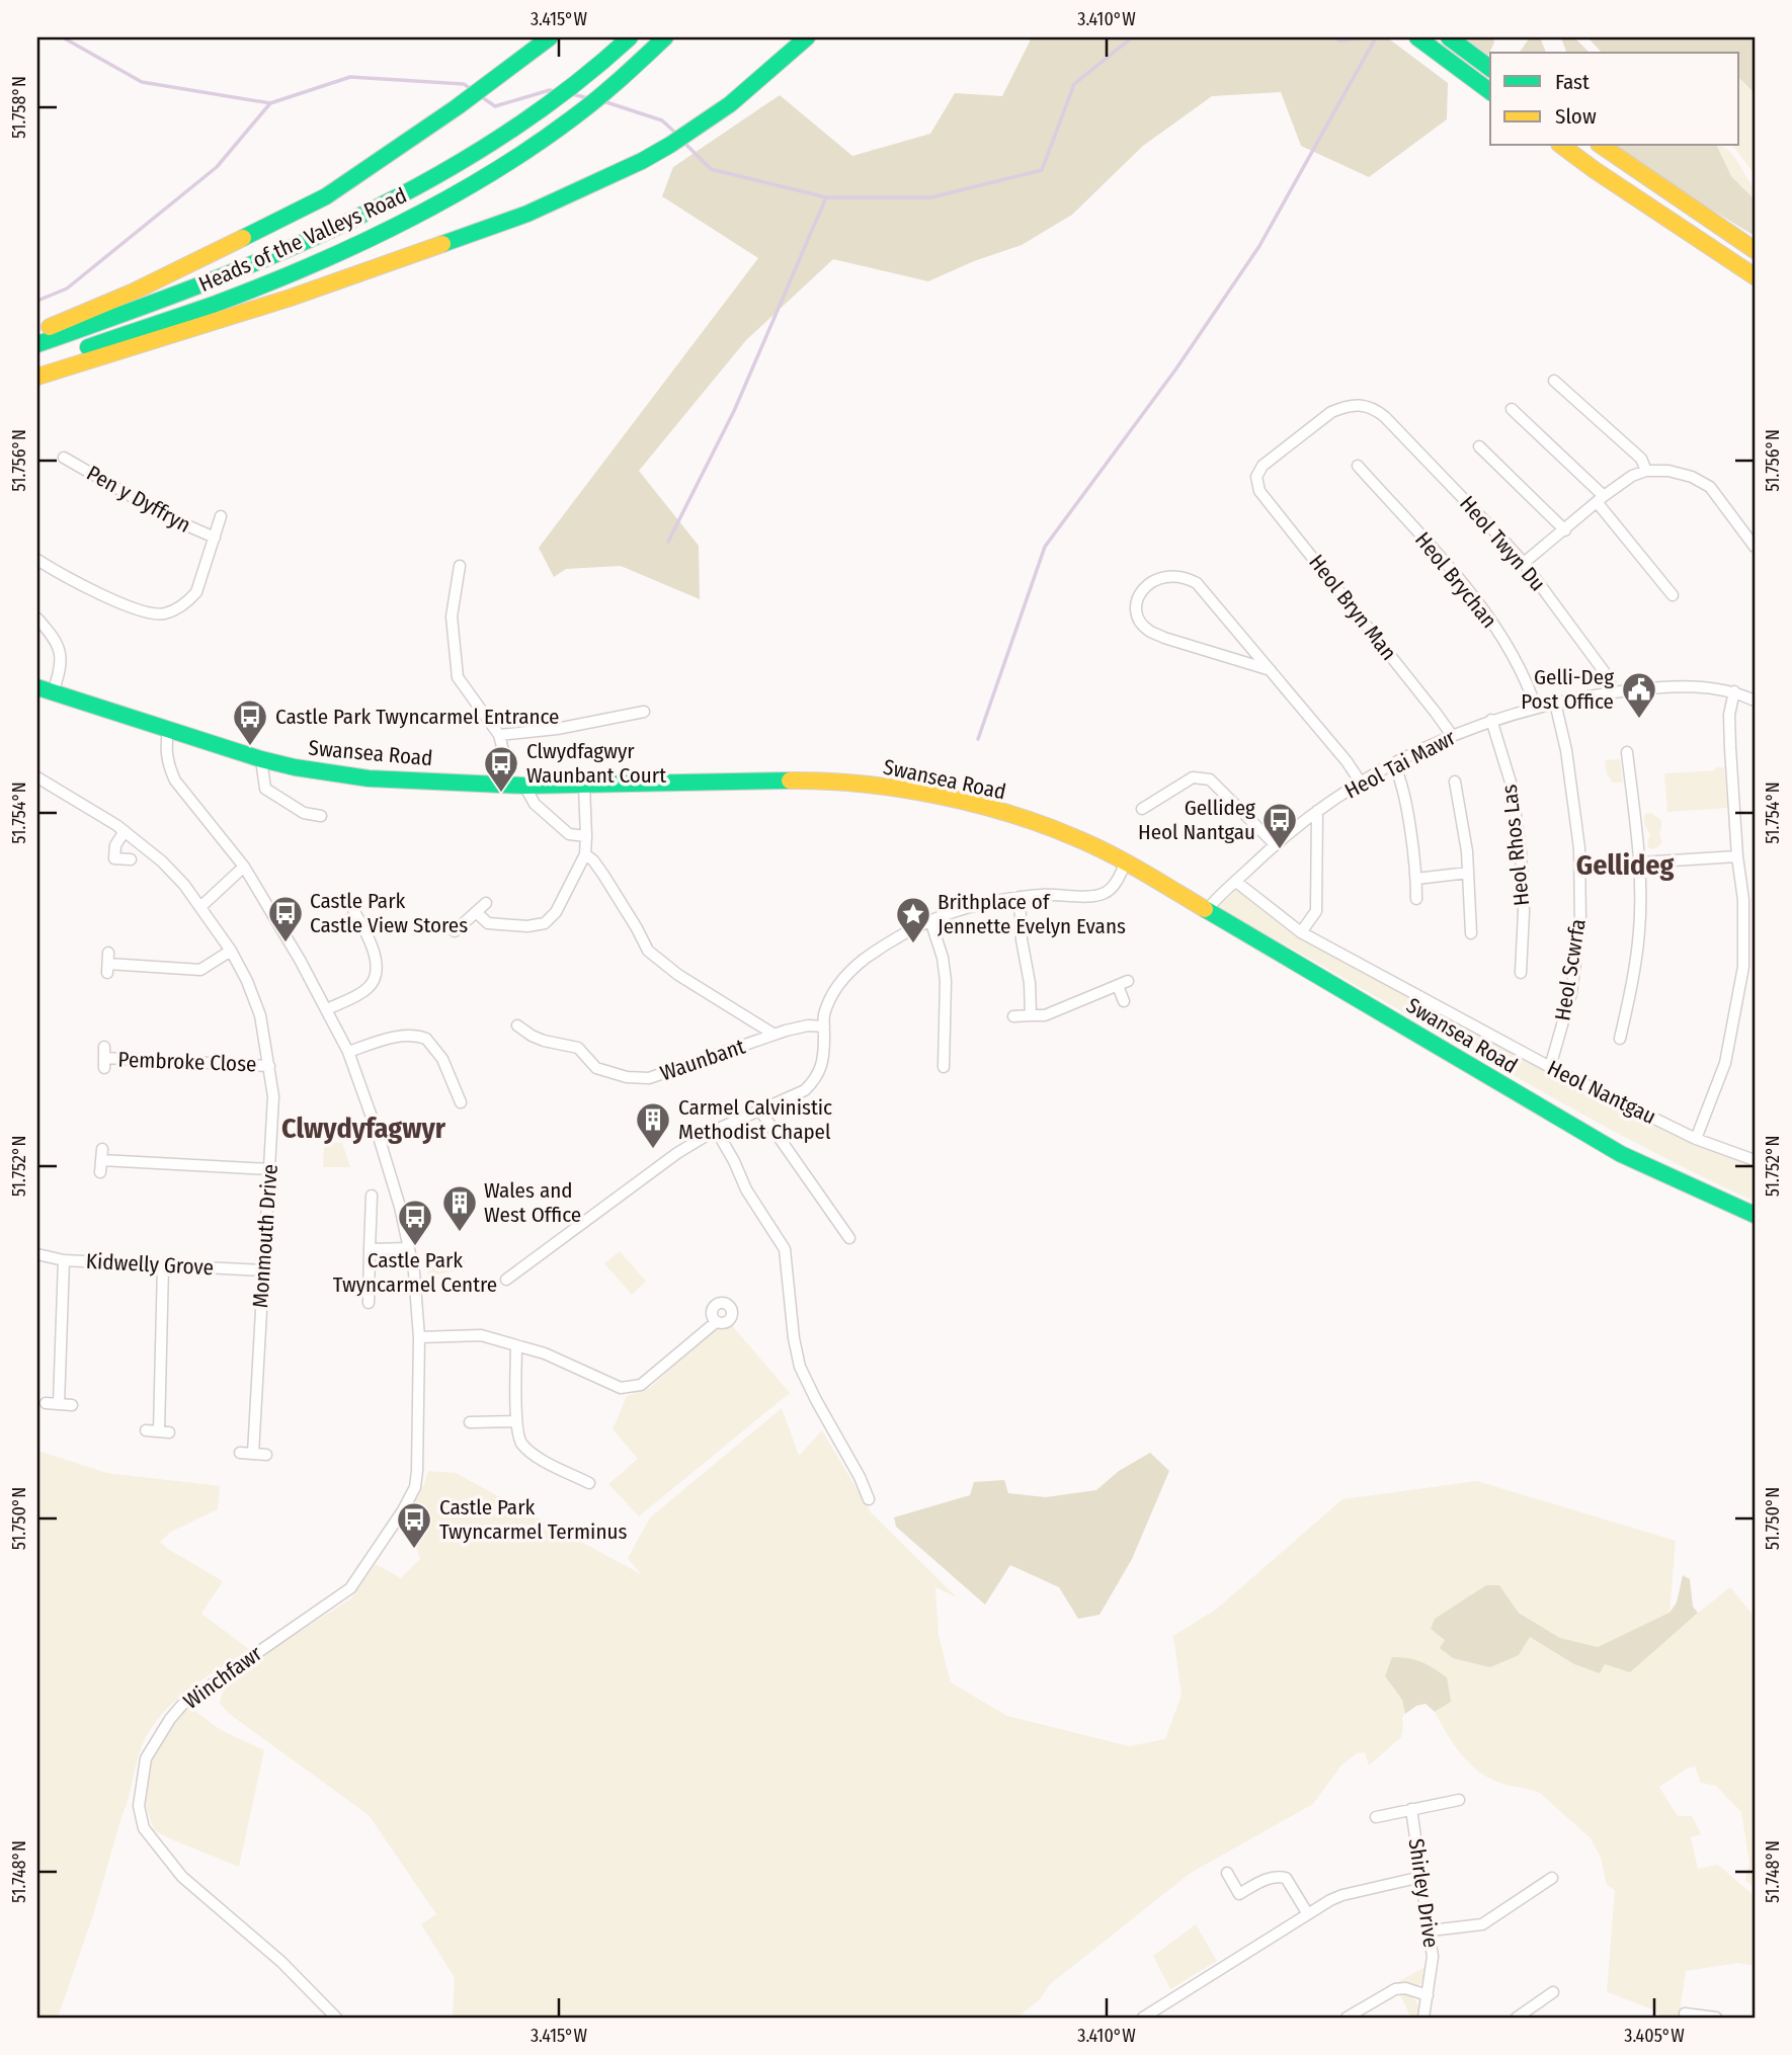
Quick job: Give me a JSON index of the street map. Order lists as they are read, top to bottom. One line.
{"streets":{"main road":["Heads of the Valleys Road","Swansea Road"],"street":["Pen y Dyffryn","Heol Twyn Du","Heol Brychan","Heol Bryn Man","Heol Tai Mawr","Heol Rhos Las","Heol Scwrfa","Waunbant","Pembroke Close","Heol Nantgau","Monmouth Drive","Kidwelly Grove","Winchfawr","Shirley Drive"]},"crossings":[["Heol Twyn Du","Heol Bryn Man"],["Heol Twyn Du","Heol Tai Mawr"],["Heol Brychan","Heol Tai Mawr"],["Heol Bryn Man","Heol Tai Mawr"],["Swansea Road","Heol Tai Mawr"],["Swansea Road","Winchfawr"],["Heol Tai Mawr","Heol Rhos Las"],["Heol Tai Mawr","Heol Scwrfa"],["Heol Tai Mawr","Heol Nantgau"],["Heol Scwrfa","Heol Nantgau"],["Pembroke Close","Monmouth Drive"],["Monmouth Drive","Kidwelly Grove"]],"districts":["Gellideg","Clwydyfagwyr"],"places":{"public building":["Gelli-Deg Post Office"],"bus stop":["Castle Park Twyncarmel Entrance","Clwydfagwyr Waunbant Court","Gellideg Heol Nantgau","Castle Park Castle View Stores","Castle Park Twyncarmel Centre","Castle Park Twyncarmel Terminus"],"place":["Brithplace of Jennette Evelyn Evans"],"building":["Carmel Calvinistic Methodist Chapel","Wales and West Office"]},"legend":["Fast","Slow"],"coordinates":["3.415°W","3.410°W","51.758°N","51.756°N","51.754°N","51.752°N","51.750°N","51.748°N","3.405°W"]}
